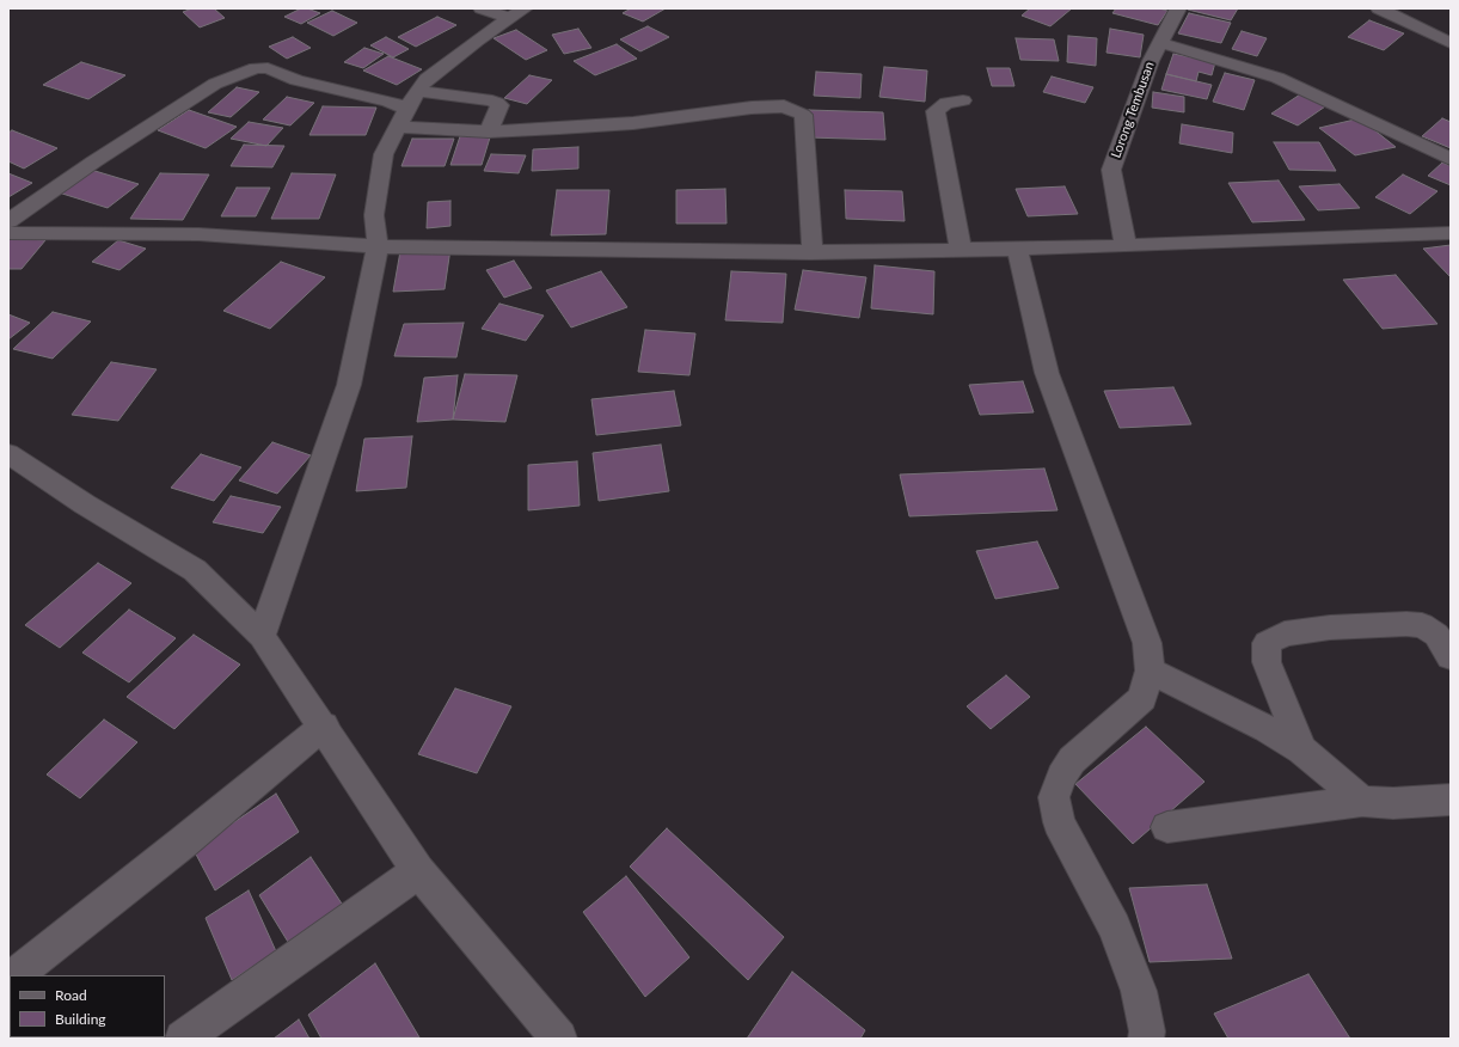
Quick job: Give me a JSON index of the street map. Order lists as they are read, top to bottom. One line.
{"streets":{"street":["Lorong Tembusan"]},"legend":["Road","Building"]}
